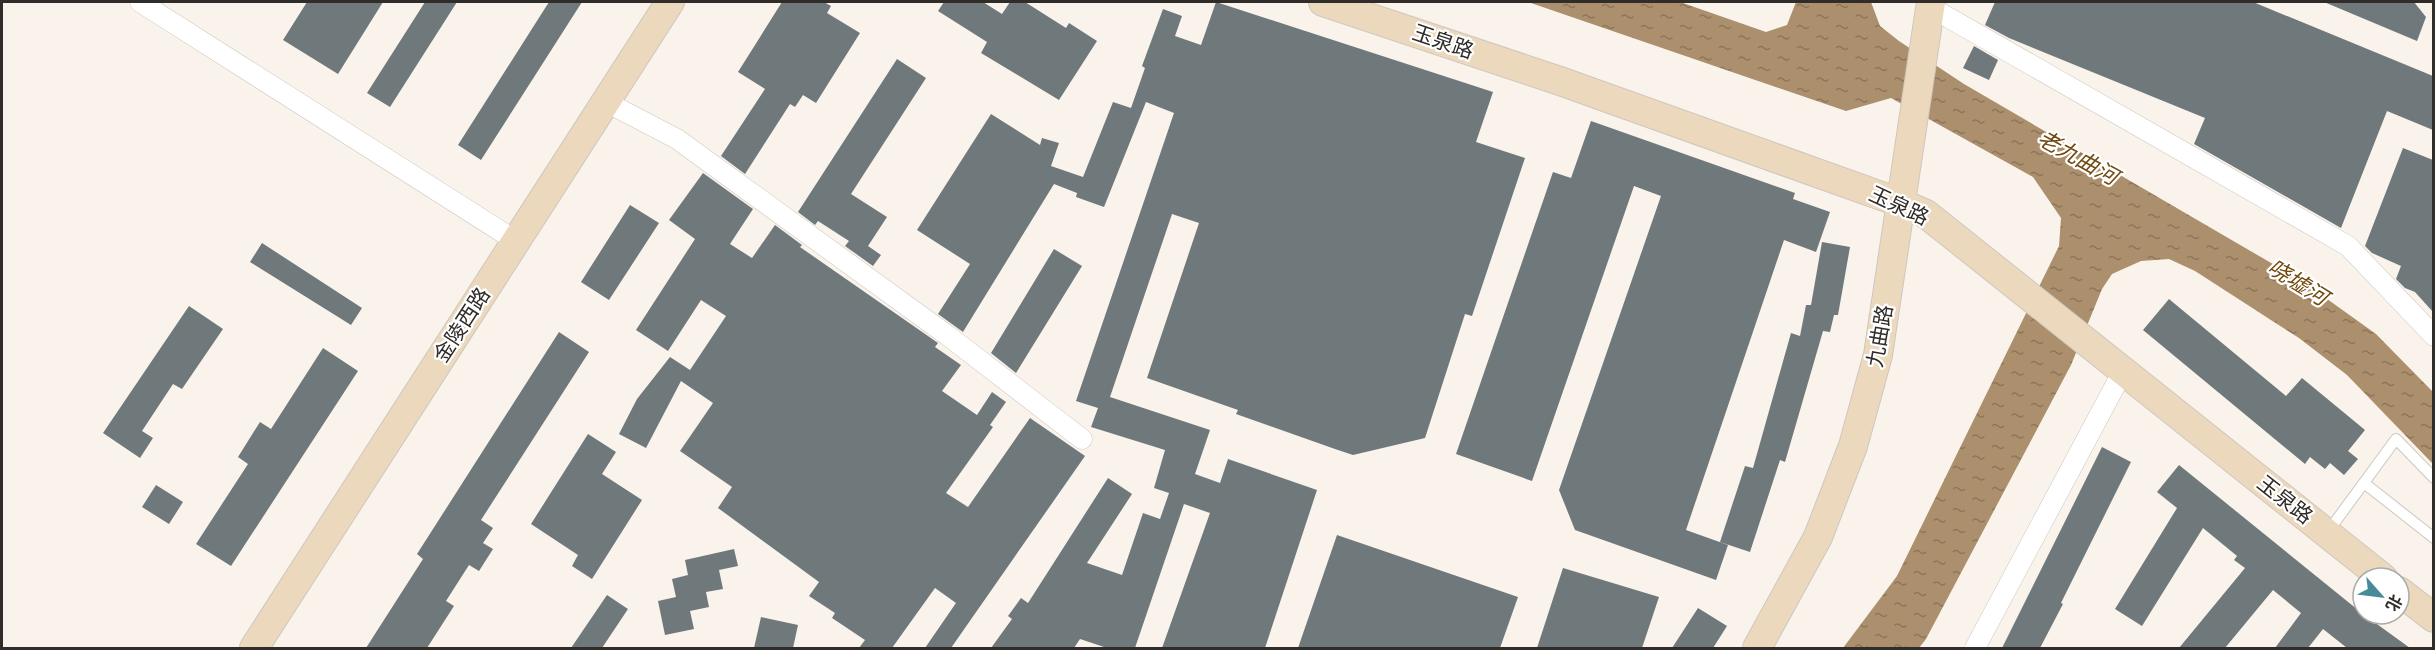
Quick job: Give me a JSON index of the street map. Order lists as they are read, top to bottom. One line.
{"streets":{"street":["玉泉路","金陵西路","九曲路"]},"crossings":[["玉泉路","九曲路"]],"water":["老九曲河","哓墟河"],"north":"bottom right"}
